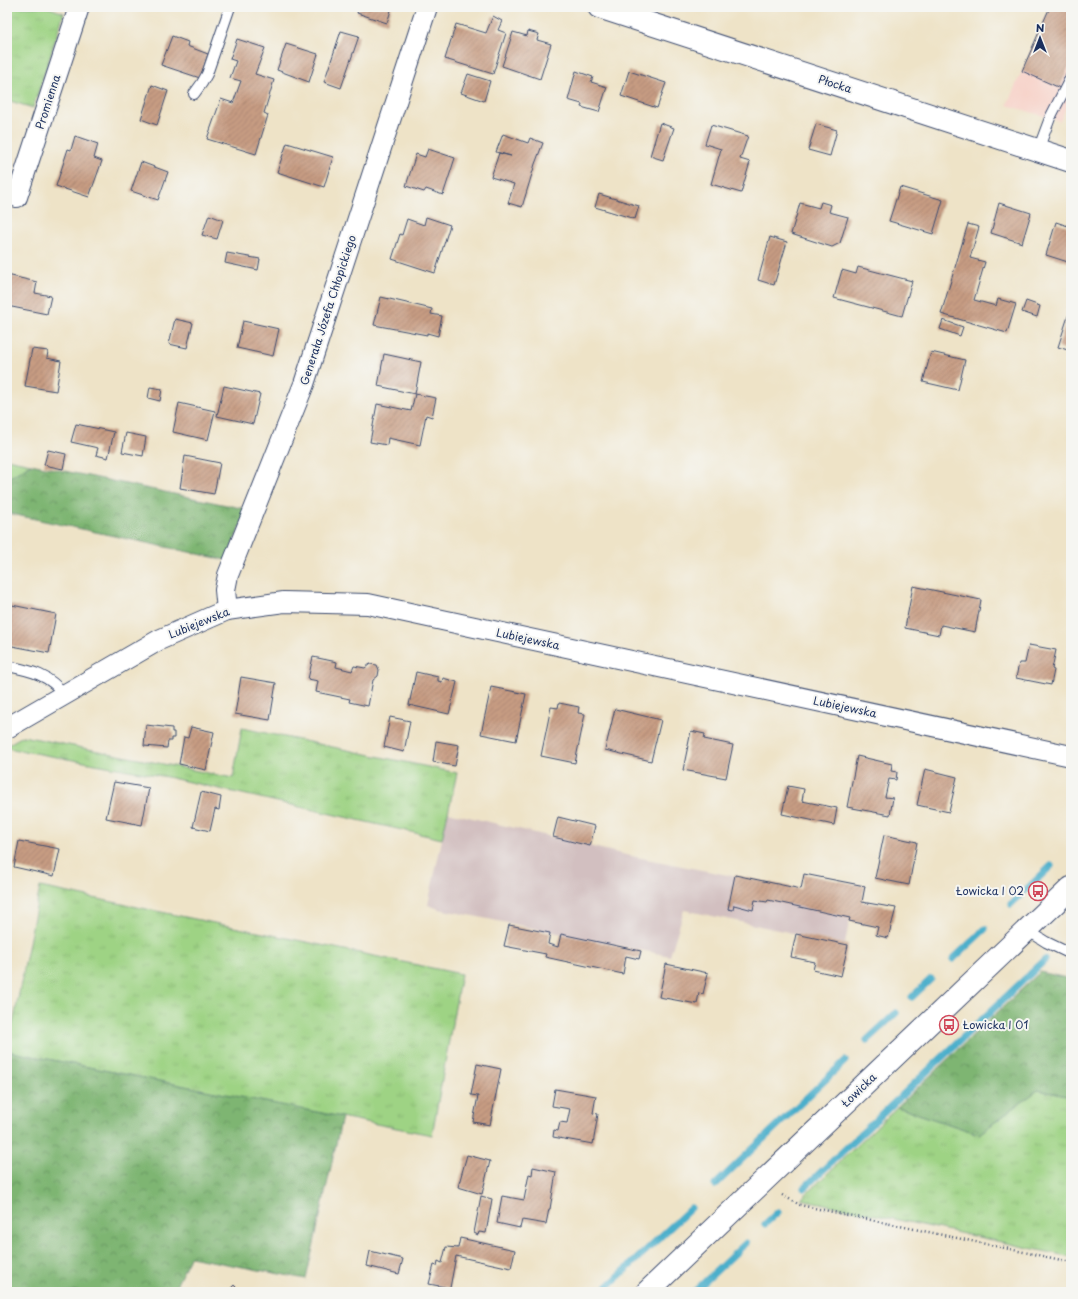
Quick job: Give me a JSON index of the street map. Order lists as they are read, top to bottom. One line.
{"streets":{"street":["Płocka","Promienna","Generała Józefa Chłopickiego","Lubiejewska","Łowicka"]},"crossings":[["Generała Józefa Chłopickiego","Lubiejewska"]],"places":{"bus stop":["Łowicka I 02","Łowicka I 01"]},"north":"top"}
